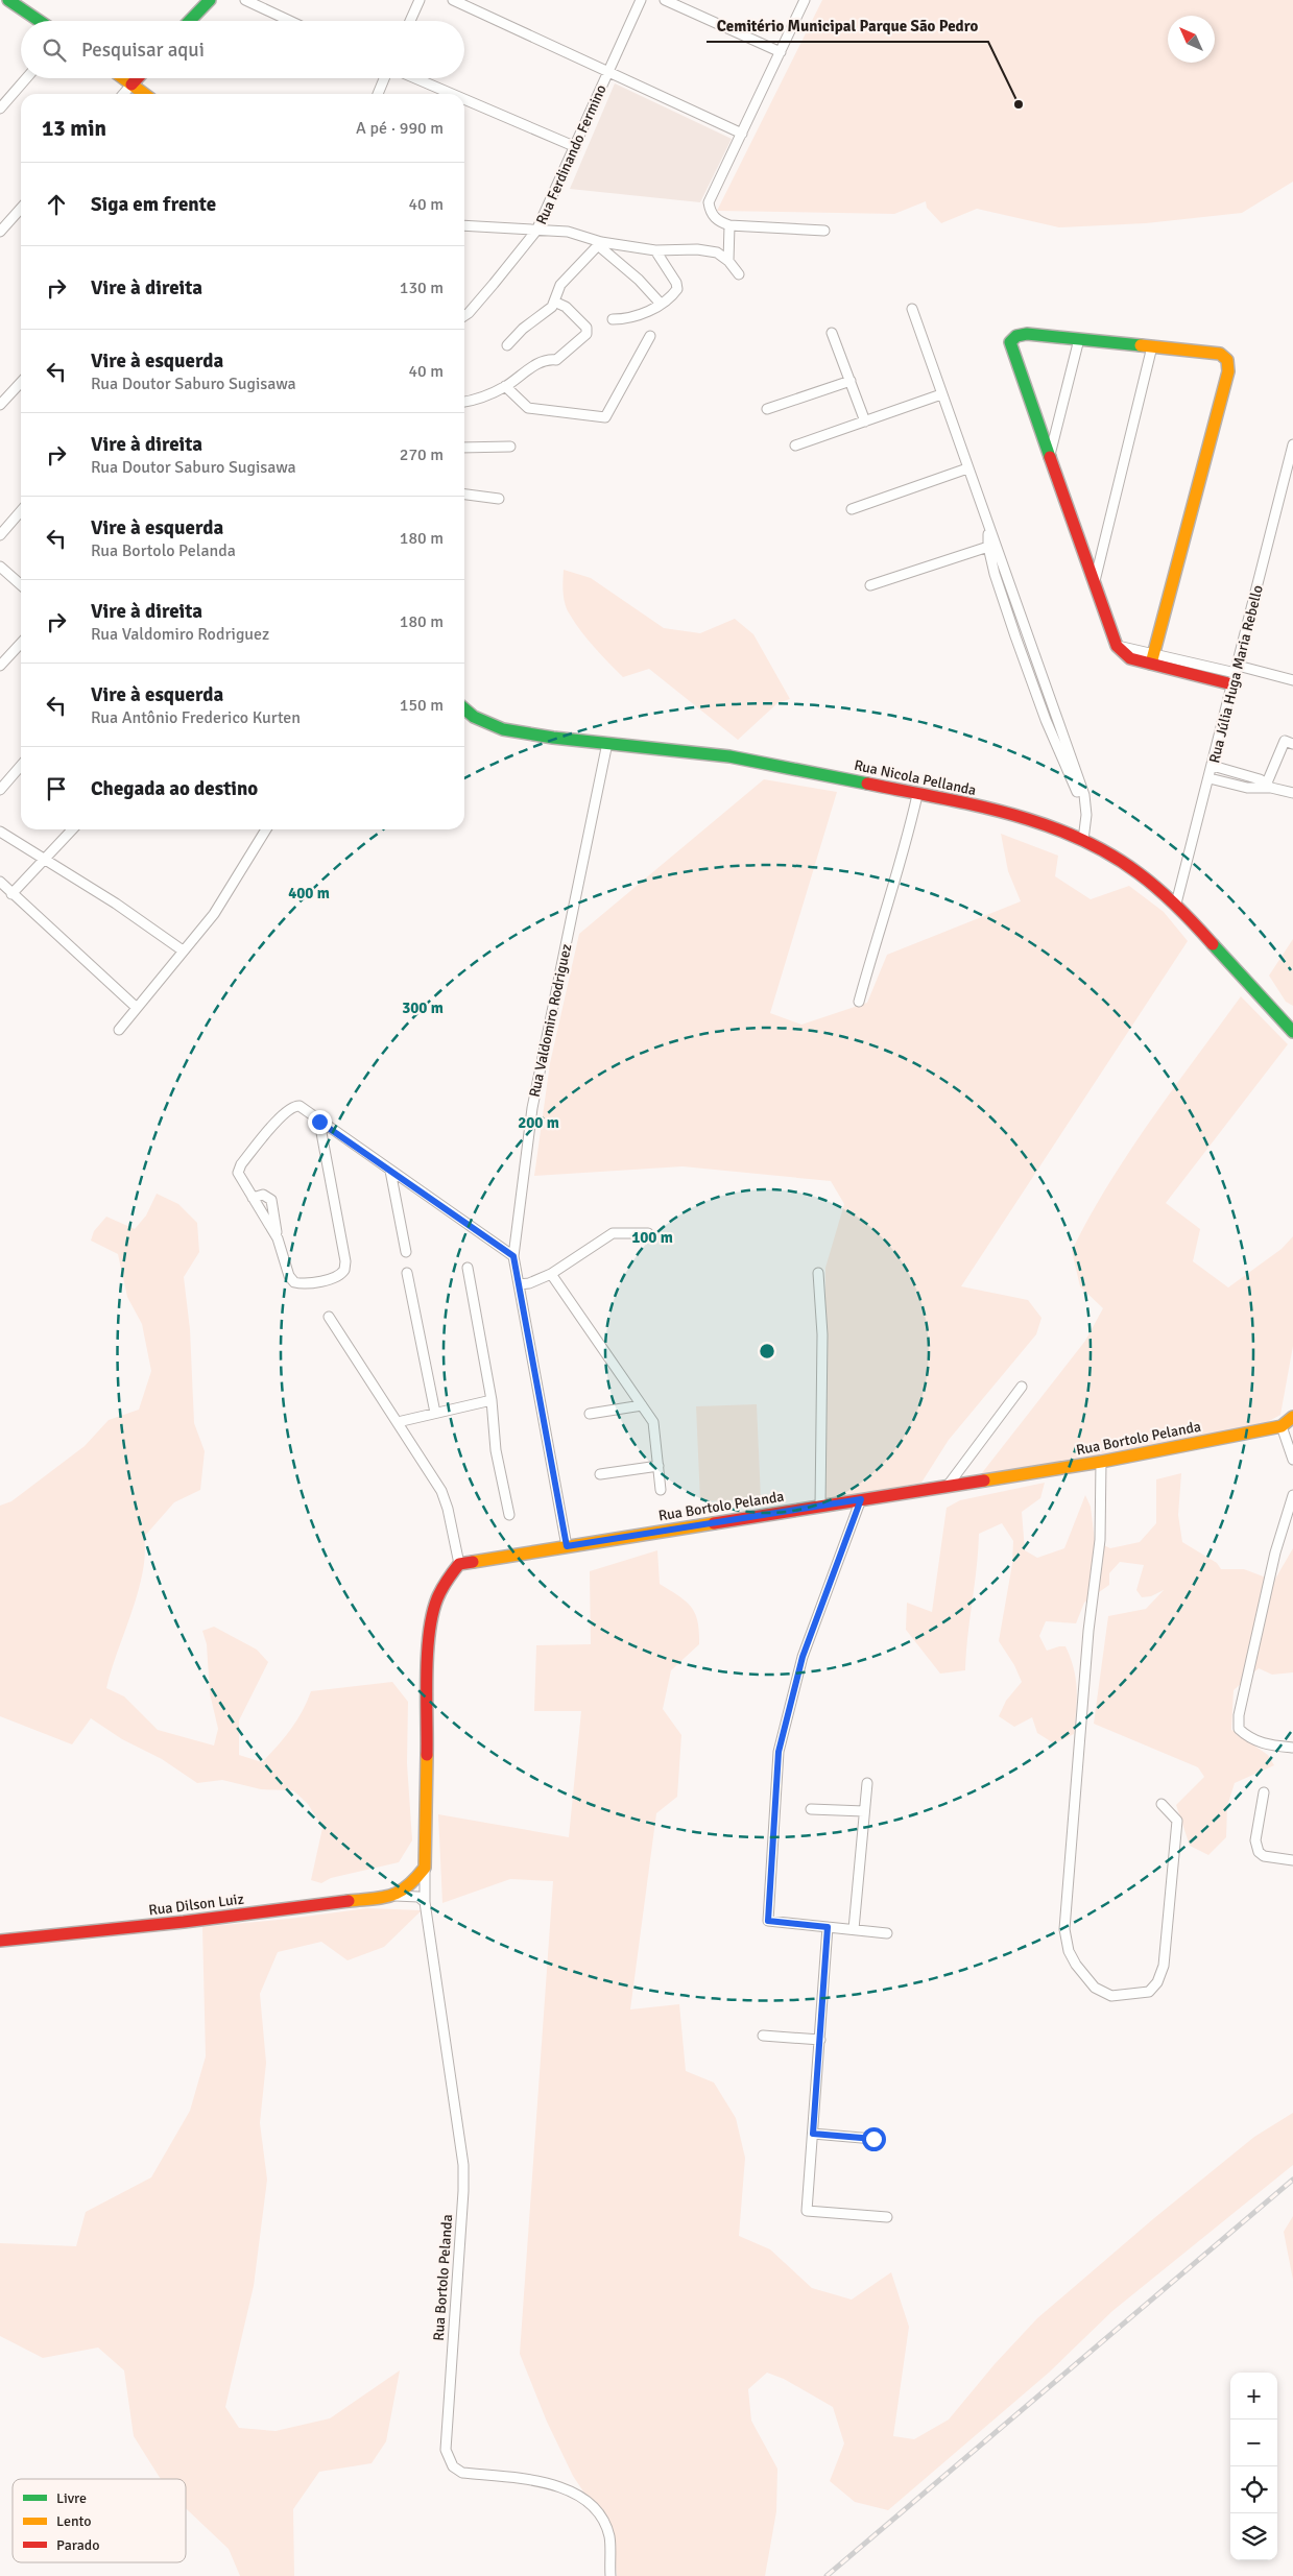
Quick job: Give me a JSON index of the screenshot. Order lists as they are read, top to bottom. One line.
{"streets":{"street":["Rua Ferdinando Fermino","Rua Júlia Huga Maria Rebello","Rua Nicola Pellanda","Rua Valdomiro Rodriguez","Rua Bortolo Pelanda","Rua Dilson Luiz"]},"crossings":[["Rua Júlia Huga Maria Rebello","Rua Nicola Pellanda"],["Rua Nicola Pellanda","Rua Valdomiro Rodriguez"],["Rua Valdomiro Rodriguez","Rua Bortolo Pelanda"]],"places":["Cemitério Municipal Parque São Pedro"],"legend":["Livre","Lento","Parado"],"north":"top left","page":{"search":"Pesquisar aqui","heading":["13 min","A pé · 990 m"],"list":[["Siga em frente","40 m"],["Vire à direita","130 m"],["Vire à esquerda","Rua Doutor Saburo Sugisawa","40 m"],["Vire à direita","Rua Doutor Saburo Sugisawa","270 m"],["Vire à esquerda","Rua Bortolo Pelanda","180 m"],["Vire à direita","Rua Valdomiro Rodriguez","180 m"],["Vire à esquerda","Rua Antônio Frederico Kurten","150 m"],"Chegada ao destino"],"map_buttons":["+","−"]},"rings":["400 m","300 m","200 m","100 m"]}
